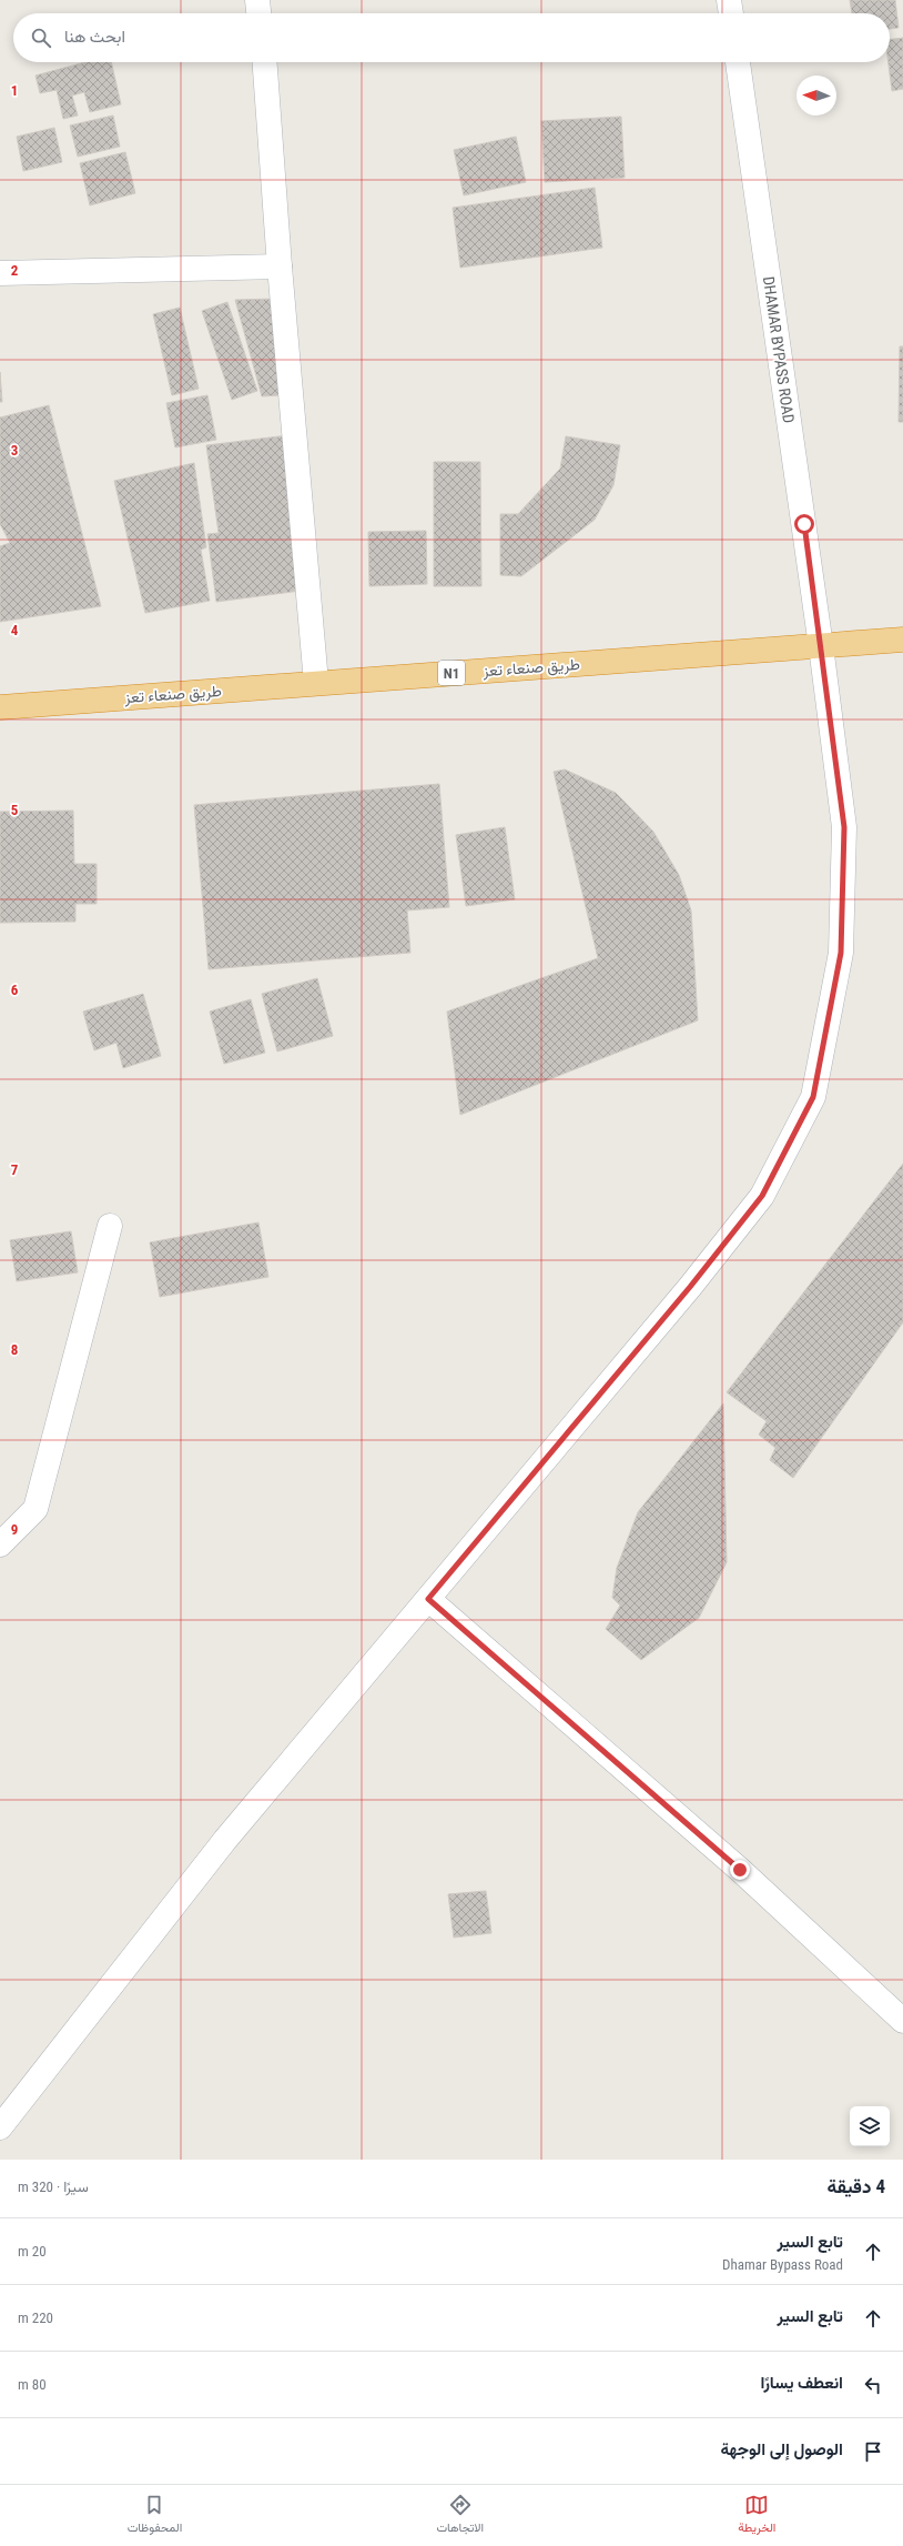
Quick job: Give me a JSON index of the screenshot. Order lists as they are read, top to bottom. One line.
{"streets":{"highway":["طريق صنعاء تعز","N1"],"street":["DHAMAR BYPASS ROAD"]},"crossings":[["DHAMAR BYPASS ROAD","طريق صنعاء تعز"]],"north":"left","page":{"search":"ابحث هنا","heading":["4 دقيقة","سيرًا · 320 m"],"list":[["تابع السير","Dhamar Bypass Road","20 m"],["تابع السير","220 m"],["انعطف يسارًا","80 m"],"الوصول إلى الوجهة"],"nav":["الخريطة","الاتجاهات","المحفوظات"]},"grid":{"rows":["1","2","3","4","5","6","7","8","9"]}}
